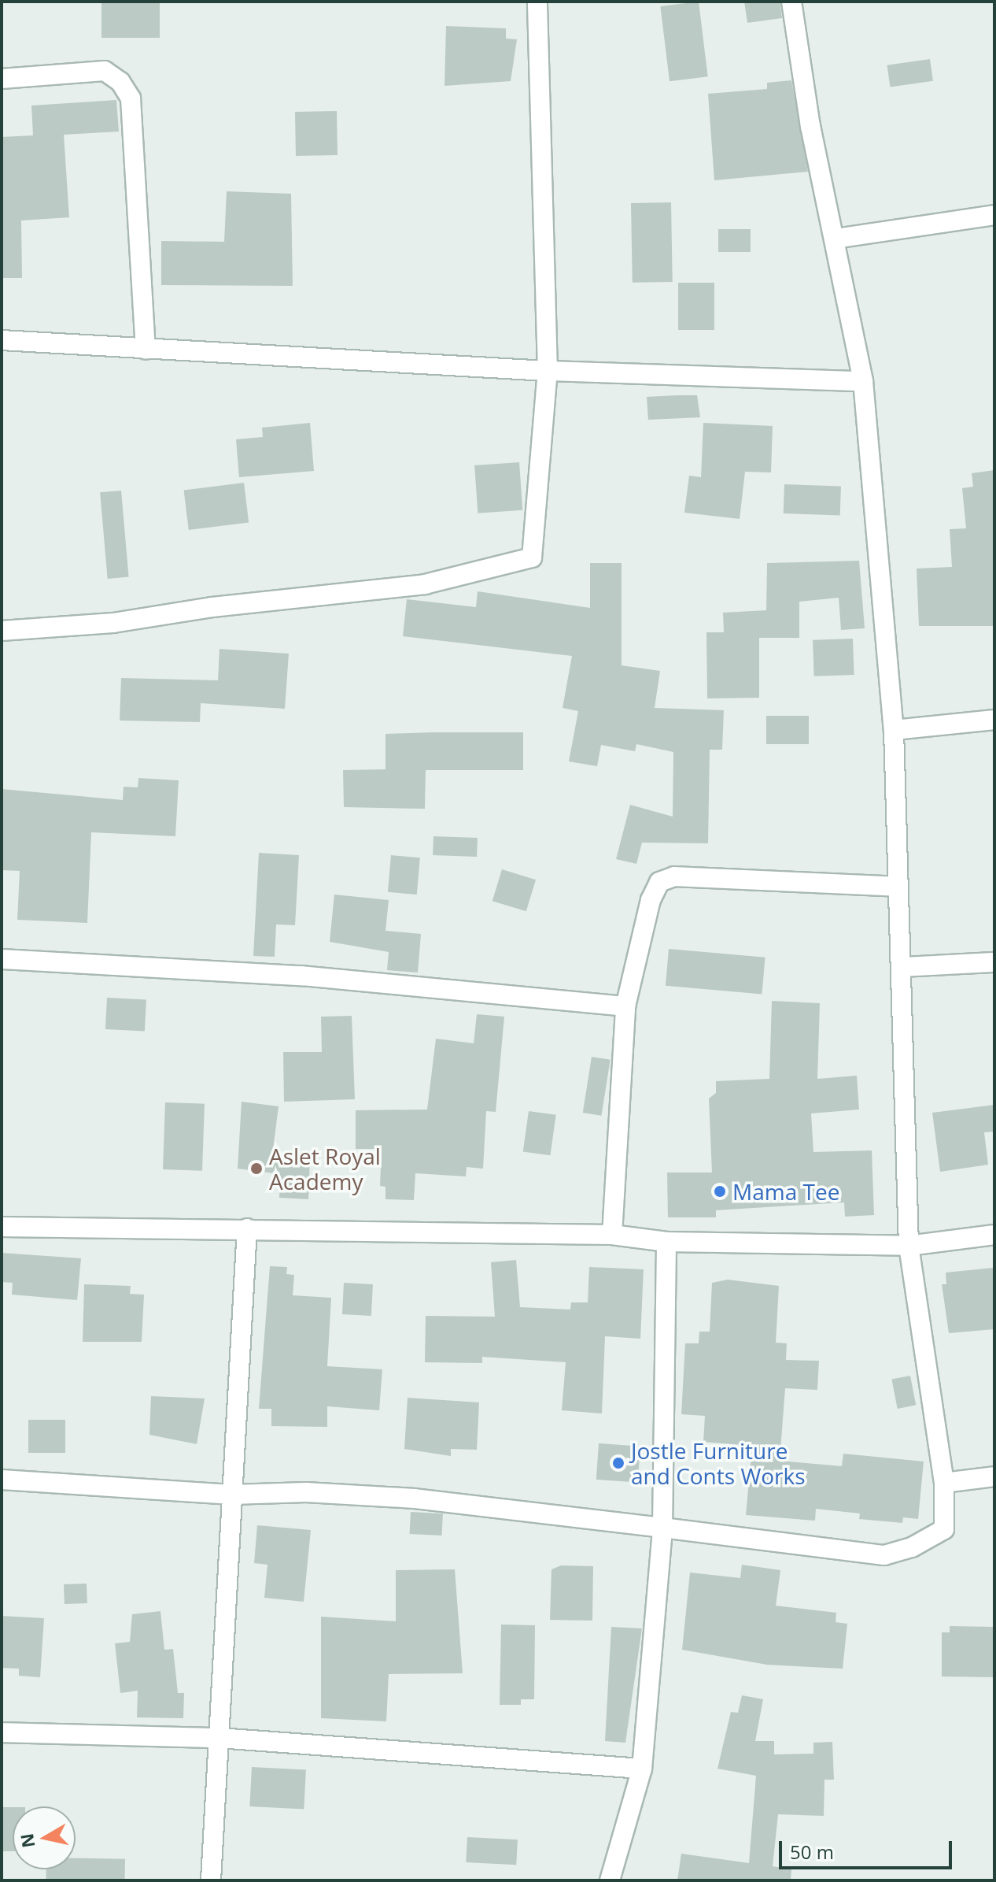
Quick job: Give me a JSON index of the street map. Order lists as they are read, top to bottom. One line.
{"places":["Aslet Royal Academy","Mama Tee","Jostle Furniture and Conts Works"],"scale_bar":"50 m","north":"left"}
